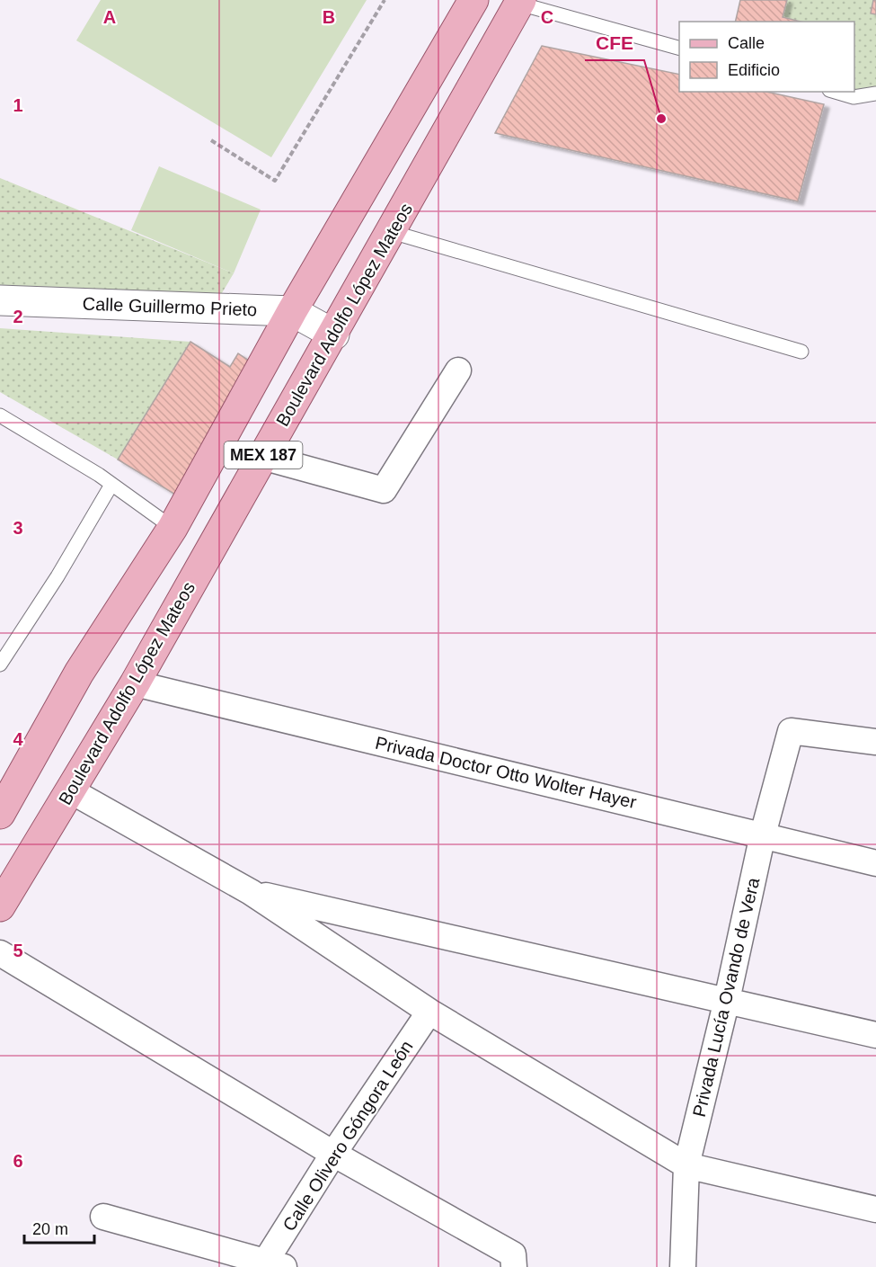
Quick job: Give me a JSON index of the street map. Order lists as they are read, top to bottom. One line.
{"streets":{"main road":["Boulevard Adolfo López Mateos","MEX 187"],"street":["Calle Guillermo Prieto","Privada Doctor Otto Wolter Hayer","Privada Lucía Ovando de Vera","Calle Olivero Góngora León"]},"crossings":[["Calle Guillermo Prieto","Boulevard Adolfo López Mateos"],["Calle Guillermo Prieto","MEX 187"],["Boulevard Adolfo López Mateos","Privada Doctor Otto Wolter Hayer"],["Privada Doctor Otto Wolter Hayer","Privada Lucía Ovando de Vera"]],"places":["CFE"],"legend":["Calle","Edificio"],"scale_bar":"20 m","grid":{"columns":["A","B","C"],"rows":["1","2","3","4","5","6"]}}
